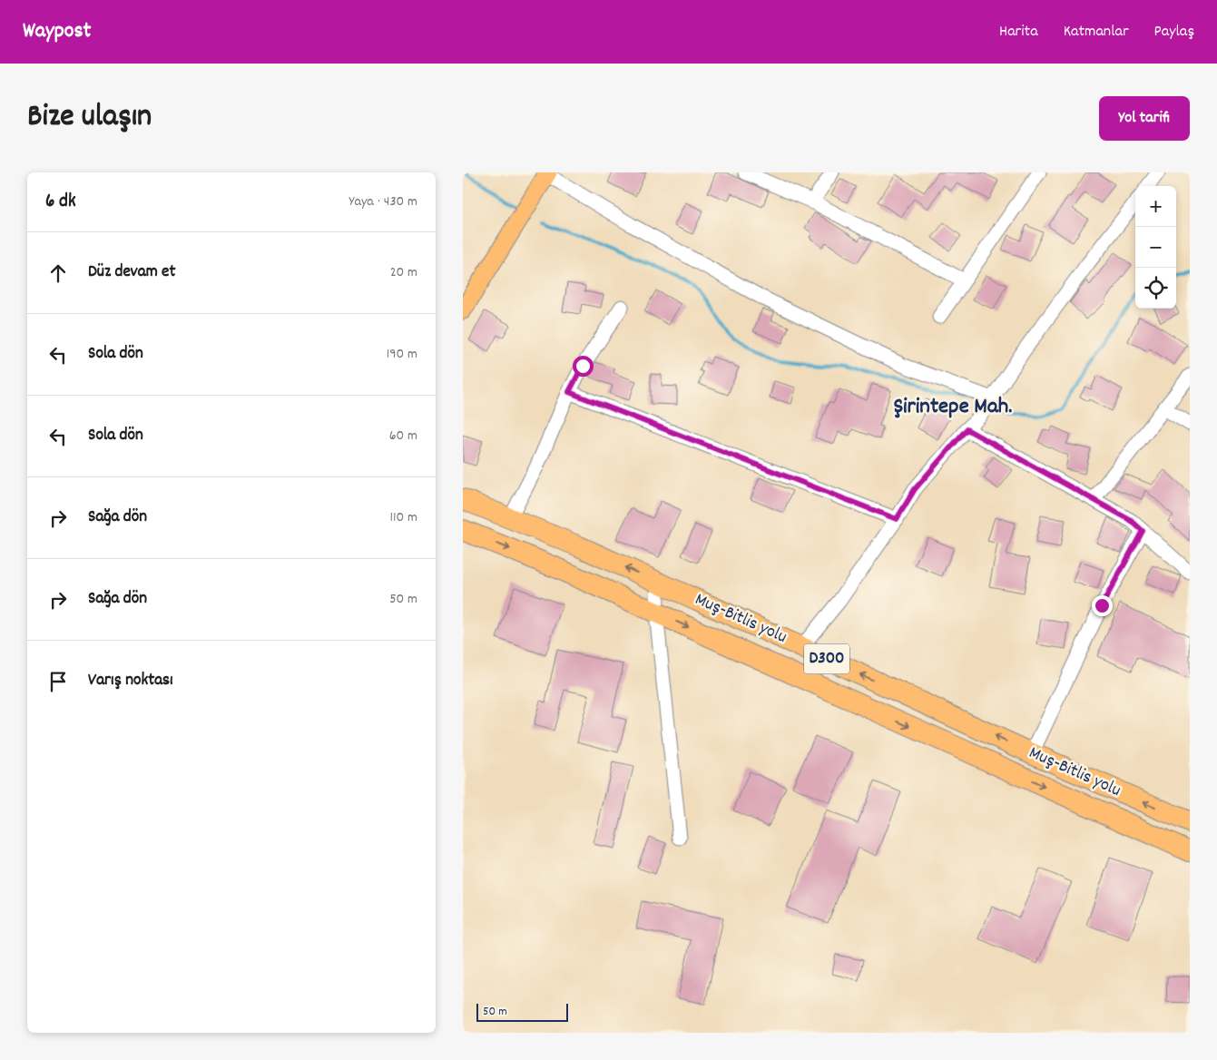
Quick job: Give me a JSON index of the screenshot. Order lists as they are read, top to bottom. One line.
{"streets":{"highway":["Muş-Bitlis yolu","D300"]},"districts":["Şirintepe Mah."],"scale_bar":"50 m","page":{"header":"Waypost","nav":["Harita","Katmanlar","Paylaş"],"title":"Bize ulaşın","buttons":"Yol tarifi","heading":["6 dk","Yaya · 430 m"],"map_buttons":["+","−"],"list":[["Düz devam et","20 m"],["Sola dön","190 m"],["Sola dön","60 m"],["Sağa dön","110 m"],["Sağa dön","50 m"],"Varış noktası"],"scale":"50 m"}}
